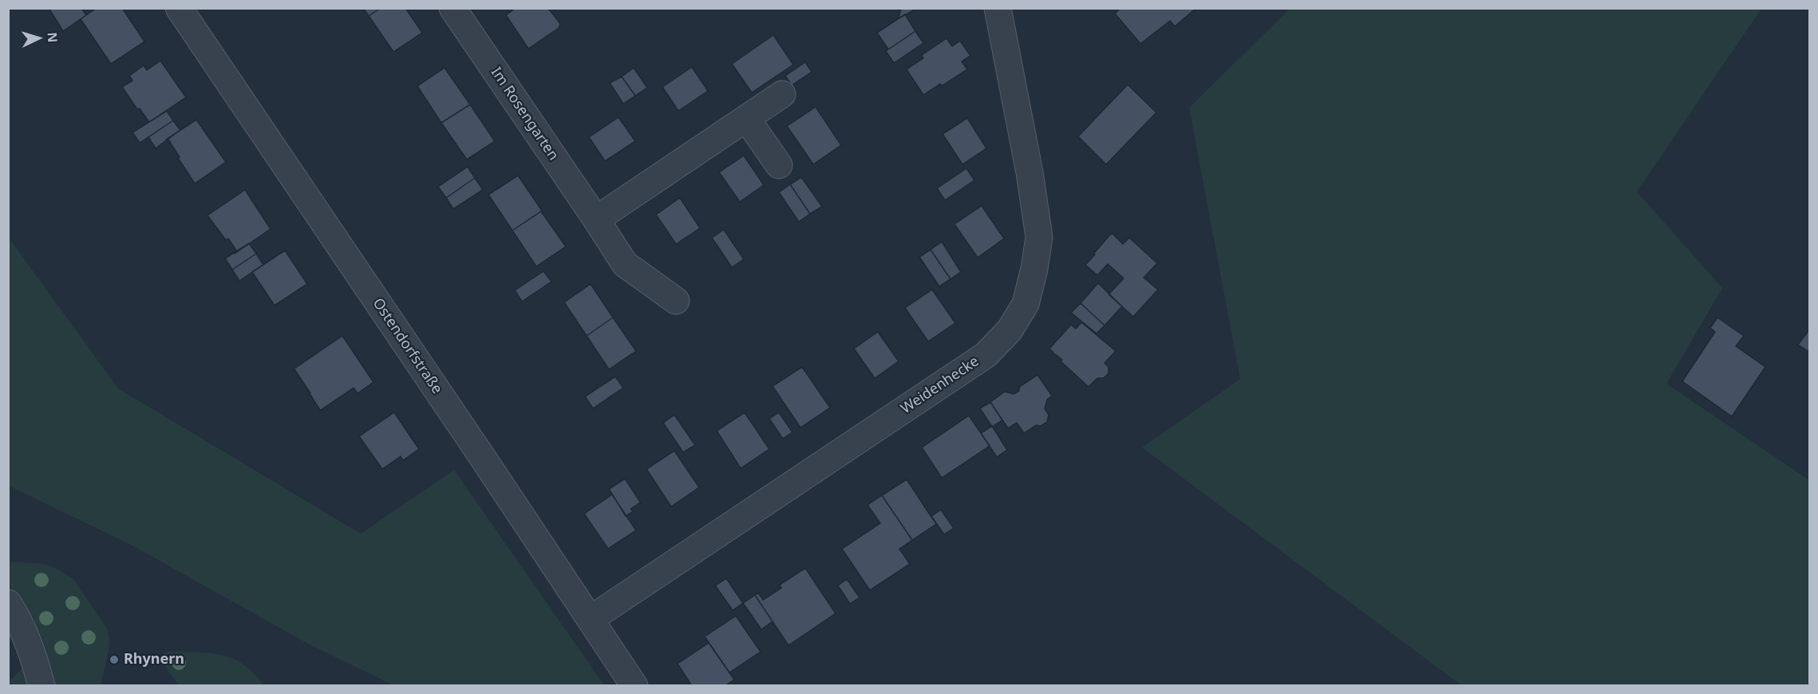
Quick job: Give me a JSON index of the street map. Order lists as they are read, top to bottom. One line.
{"streets":{"street":["Im Rosengarten","Ostendorfstraße","Weidenhecke"]},"crossings":[["Ostendorfstraße","Weidenhecke"]],"places":["Rhynern"],"north":"right"}
